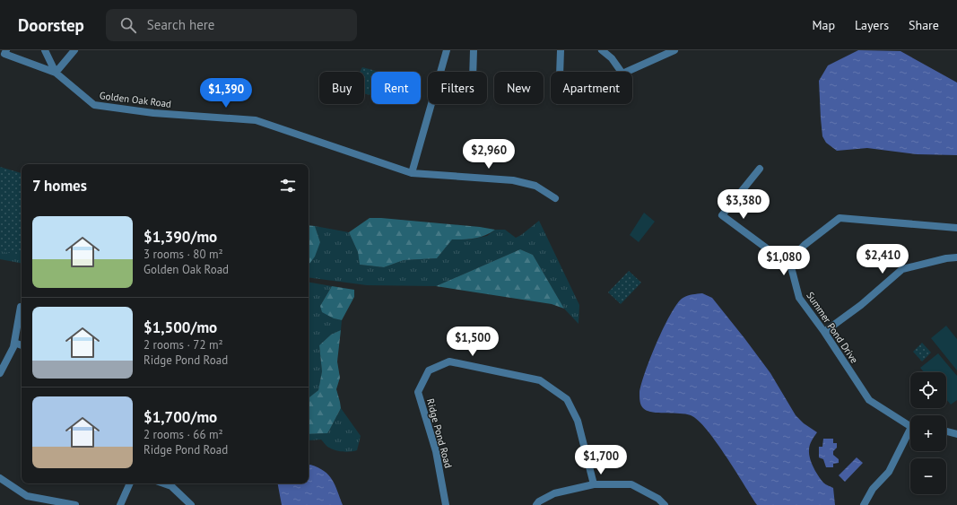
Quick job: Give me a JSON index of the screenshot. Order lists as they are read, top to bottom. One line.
{"streets":{"street":["Golden Oak Road","Summer Pond Drive","Ridge Pond Road"]},"page":{"header":"Doorstep","search":"Search here","nav":["Map","Layers","Share"],"chip":["Buy","Rent","Filters","New","Apartment"],"price":["$1,390","$2,960","$3,380","$2,410","$1,080","$1,500","$1,700"],"heading":"7 homes","list":[{"name":"$1,390/mo","note":"3 rooms · 80 m² · Golden Oak Road"},{"name":"$1,500/mo","note":"2 rooms · 72 m² · Ridge Pond Road"},{"name":"$1,700/mo","note":"2 rooms · 66 m² · Ridge Pond Road"}],"map_buttons":["+","−"]}}
